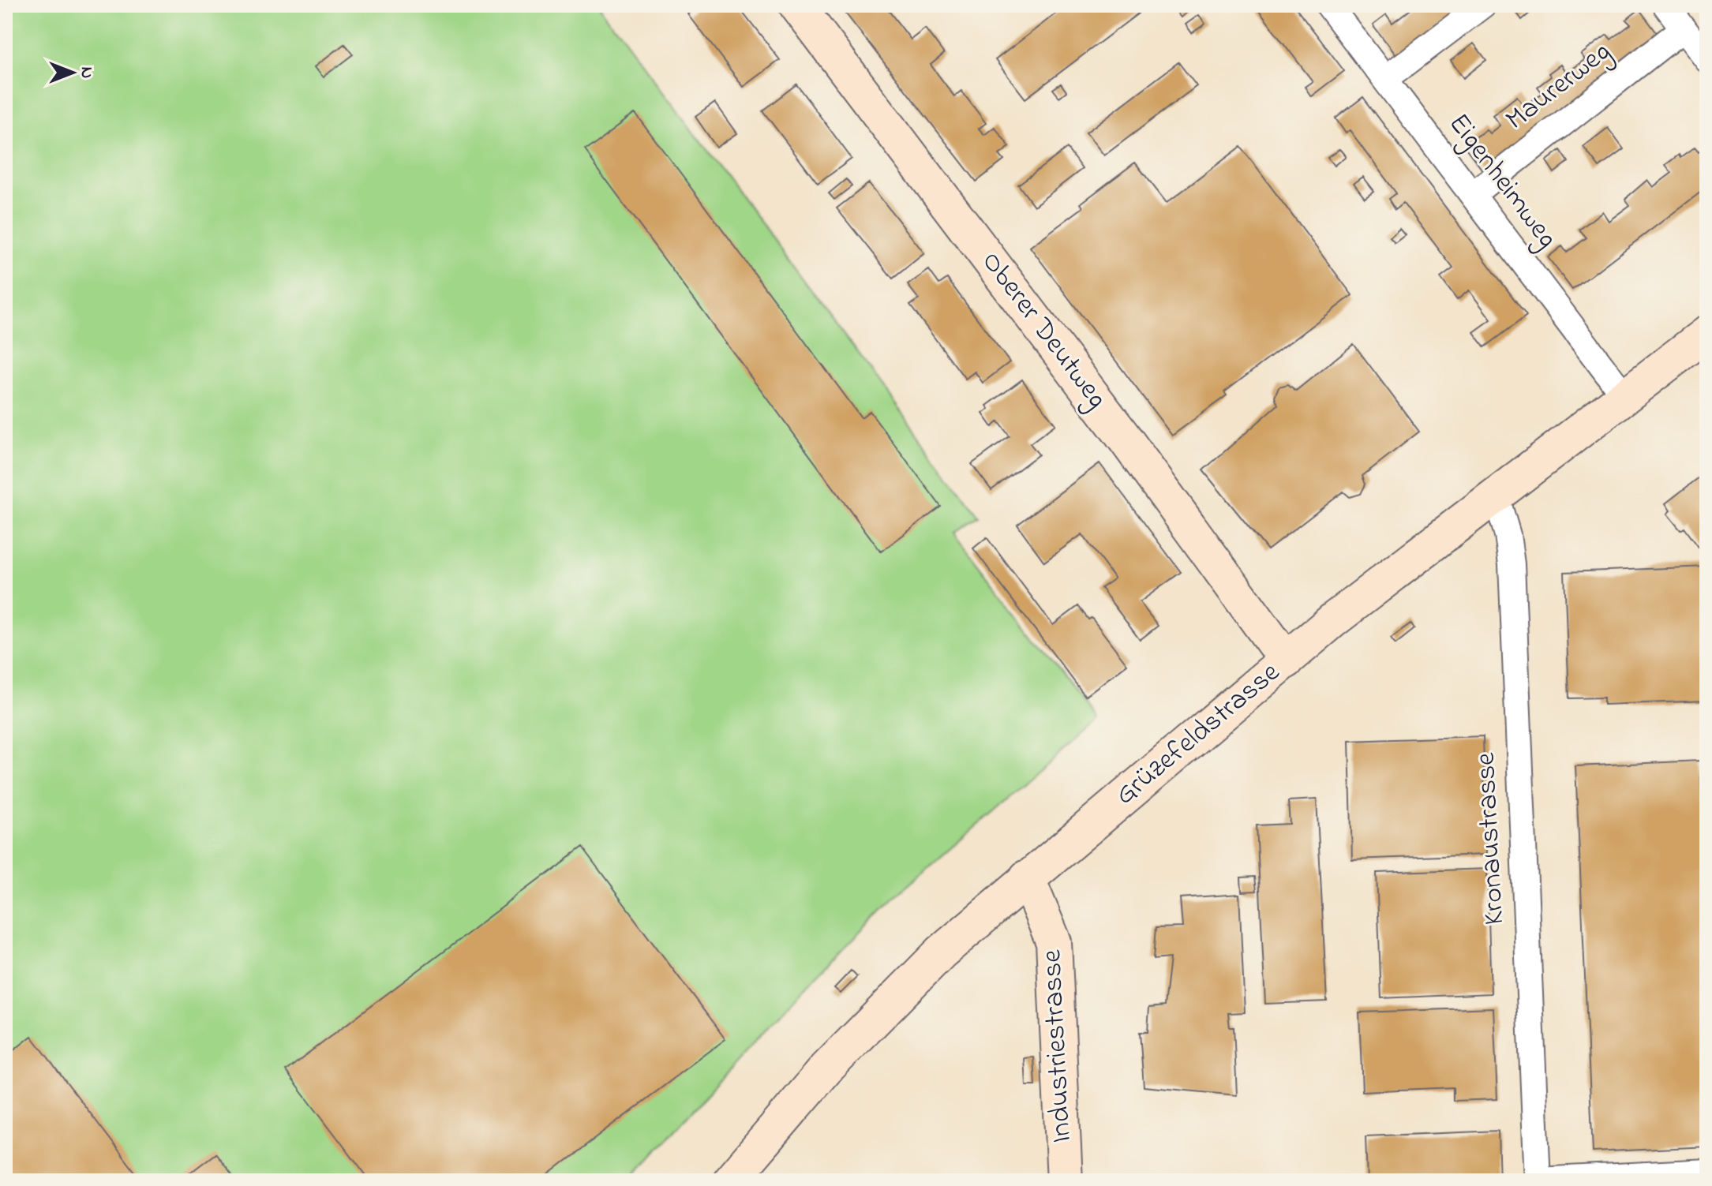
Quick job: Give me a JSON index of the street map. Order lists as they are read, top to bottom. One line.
{"streets":{"main road":["Oberer Deutweg","Grüzefeldstrasse","Industriestrasse"],"street":["Maurerweg","Eigenheimweg","Kronaustrasse"]},"crossings":[["Maurerweg","Eigenheimweg"],["Eigenheimweg","Grüzefeldstrasse"],["Oberer Deutweg","Grüzefeldstrasse"],["Grüzefeldstrasse","Kronaustrasse"],["Grüzefeldstrasse","Industriestrasse"]],"north":"right"}
